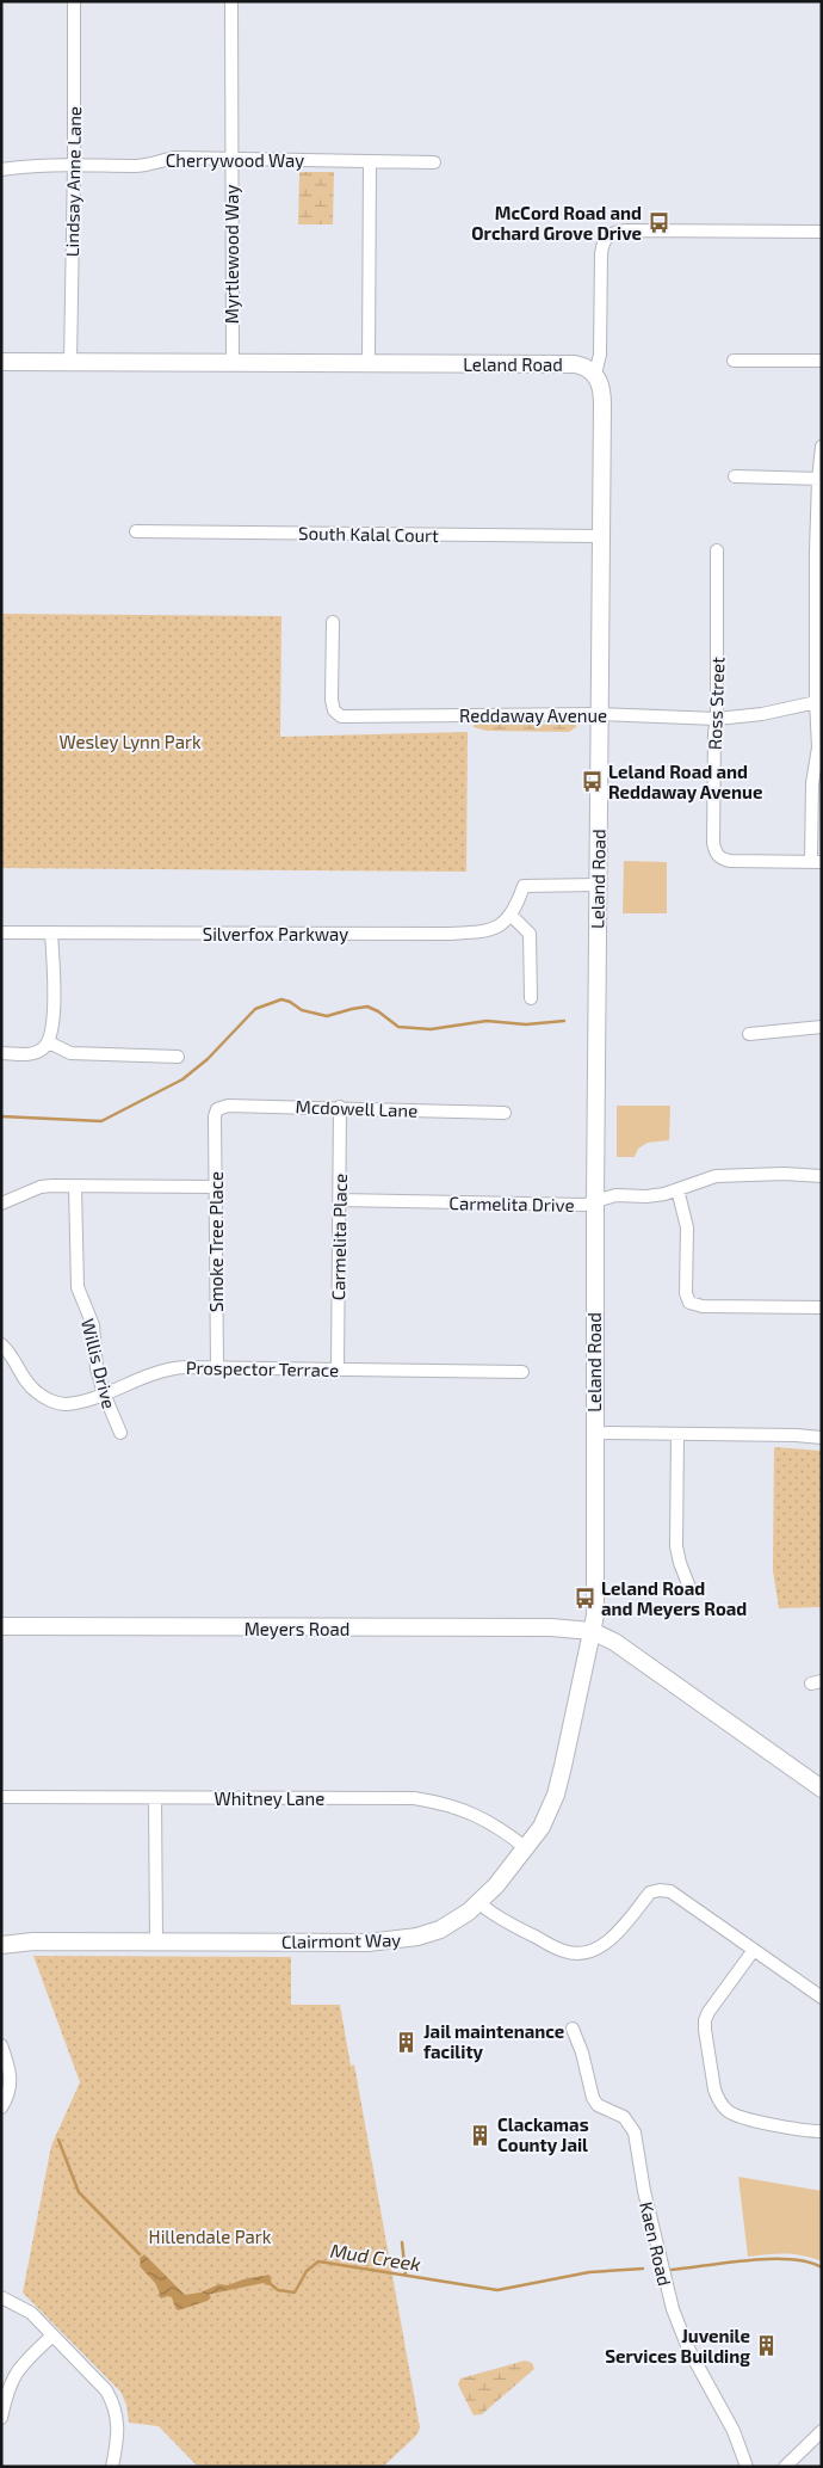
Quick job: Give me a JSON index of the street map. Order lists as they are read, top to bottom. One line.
{"streets":{"street":["Cherrywood Way","Lindsay Anne Lane","Myrtlewood Way","Leland Road","South Kalal Court","Ross Street","Reddaway Avenue","Silverfox Parkway","Mcdowell Lane","Carmelita Drive","Carmelita Place","Smoke Tree Place","Willis Drive","Prospector Terrace","Meyers Road","Whitney Lane","Clairmont Way","Kaen Road"]},"crossings":[["Cherrywood Way","Lindsay Anne Lane"],["Cherrywood Way","Myrtlewood Way"],["Lindsay Anne Lane","Leland Road"],["Myrtlewood Way","Leland Road"],["Leland Road","South Kalal Court"],["Leland Road","Reddaway Avenue"],["Leland Road","Carmelita Drive"],["Leland Road","Meyers Road"],["Leland Road","Clairmont Way"],["Ross Street","Reddaway Avenue"],["Mcdowell Lane","Carmelita Place"],["Mcdowell Lane","Smoke Tree Place"],["Carmelita Drive","Carmelita Place"],["Carmelita Place","Prospector Terrace"],["Smoke Tree Place","Prospector Terrace"],["Willis Drive","Prospector Terrace"],["Meyers Road","Clairmont Way"],["Whitney Lane","Clairmont Way"]],"water":["Mud Creek"],"parks":["Wesley Lynn Park","Hillendale Park"],"places":{"bus stop":["McCord Road and Orchard Grove Drive","Leland Road and Reddaway Avenue","Leland Road and Meyers Road"],"building":["Jail maintenance facility","Clackamas County Jail","Juvenile Services Building"]}}
